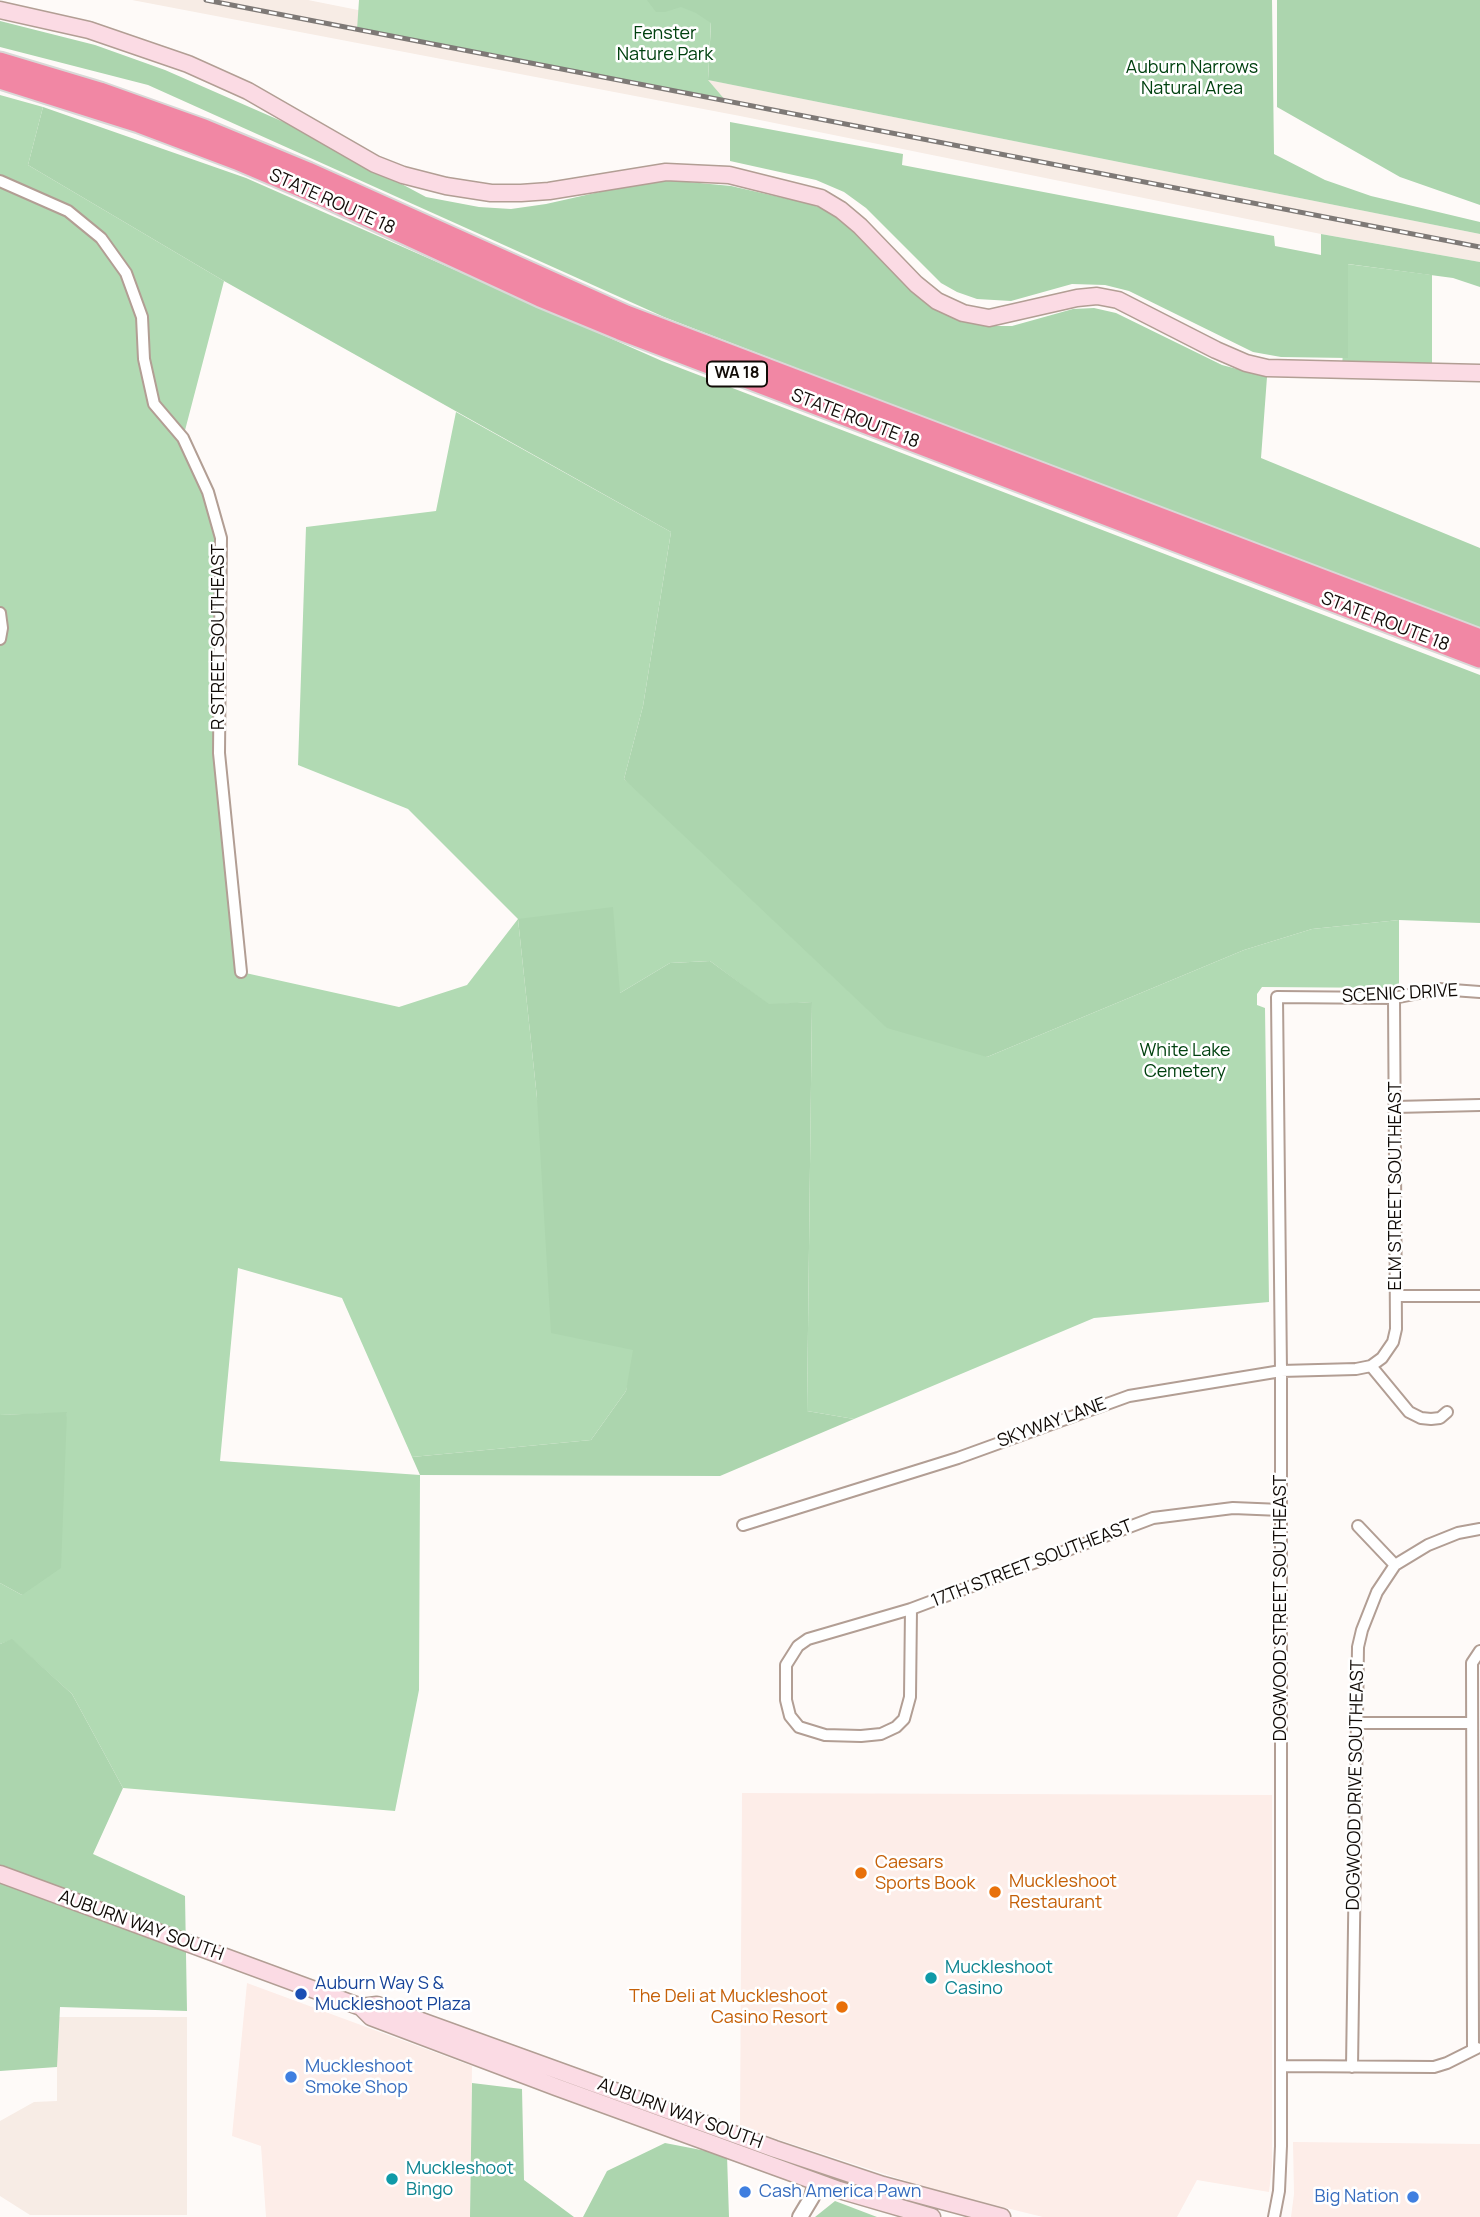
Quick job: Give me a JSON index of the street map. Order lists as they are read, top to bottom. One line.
{"streets":{"highway":["STATE ROUTE 18","WA 18"],"main road":["AUBURN WAY SOUTH"],"street":["R STREET SOUTHEAST","SCENIC DRIVE","ELM STREET SOUTHEAST","SKYWAY LANE","17TH STREET SOUTHEAST","DOGWOOD STREET SOUTHEAST","DOGWOOD DRIVE SOUTHEAST"]},"crossings":[["SCENIC DRIVE","ELM STREET SOUTHEAST"],["SCENIC DRIVE","DOGWOOD STREET SOUTHEAST"],["ELM STREET SOUTHEAST","SKYWAY LANE"],["SKYWAY LANE","DOGWOOD STREET SOUTHEAST"],["17TH STREET SOUTHEAST","DOGWOOD STREET SOUTHEAST"]],"parks":["Fenster Nature Park","Auburn Narrows Natural Area","White Lake Cemetery"],"places":["Caesars Sports Book","Muckleshoot Restaurant","Muckleshoot Casino","Auburn Way S & Muckleshoot Plaza","The Deli at Muckleshoot Casino Resort","Muckleshoot Smoke Shop","Muckleshoot Bingo","Cash America Pawn","Big Nation"]}
